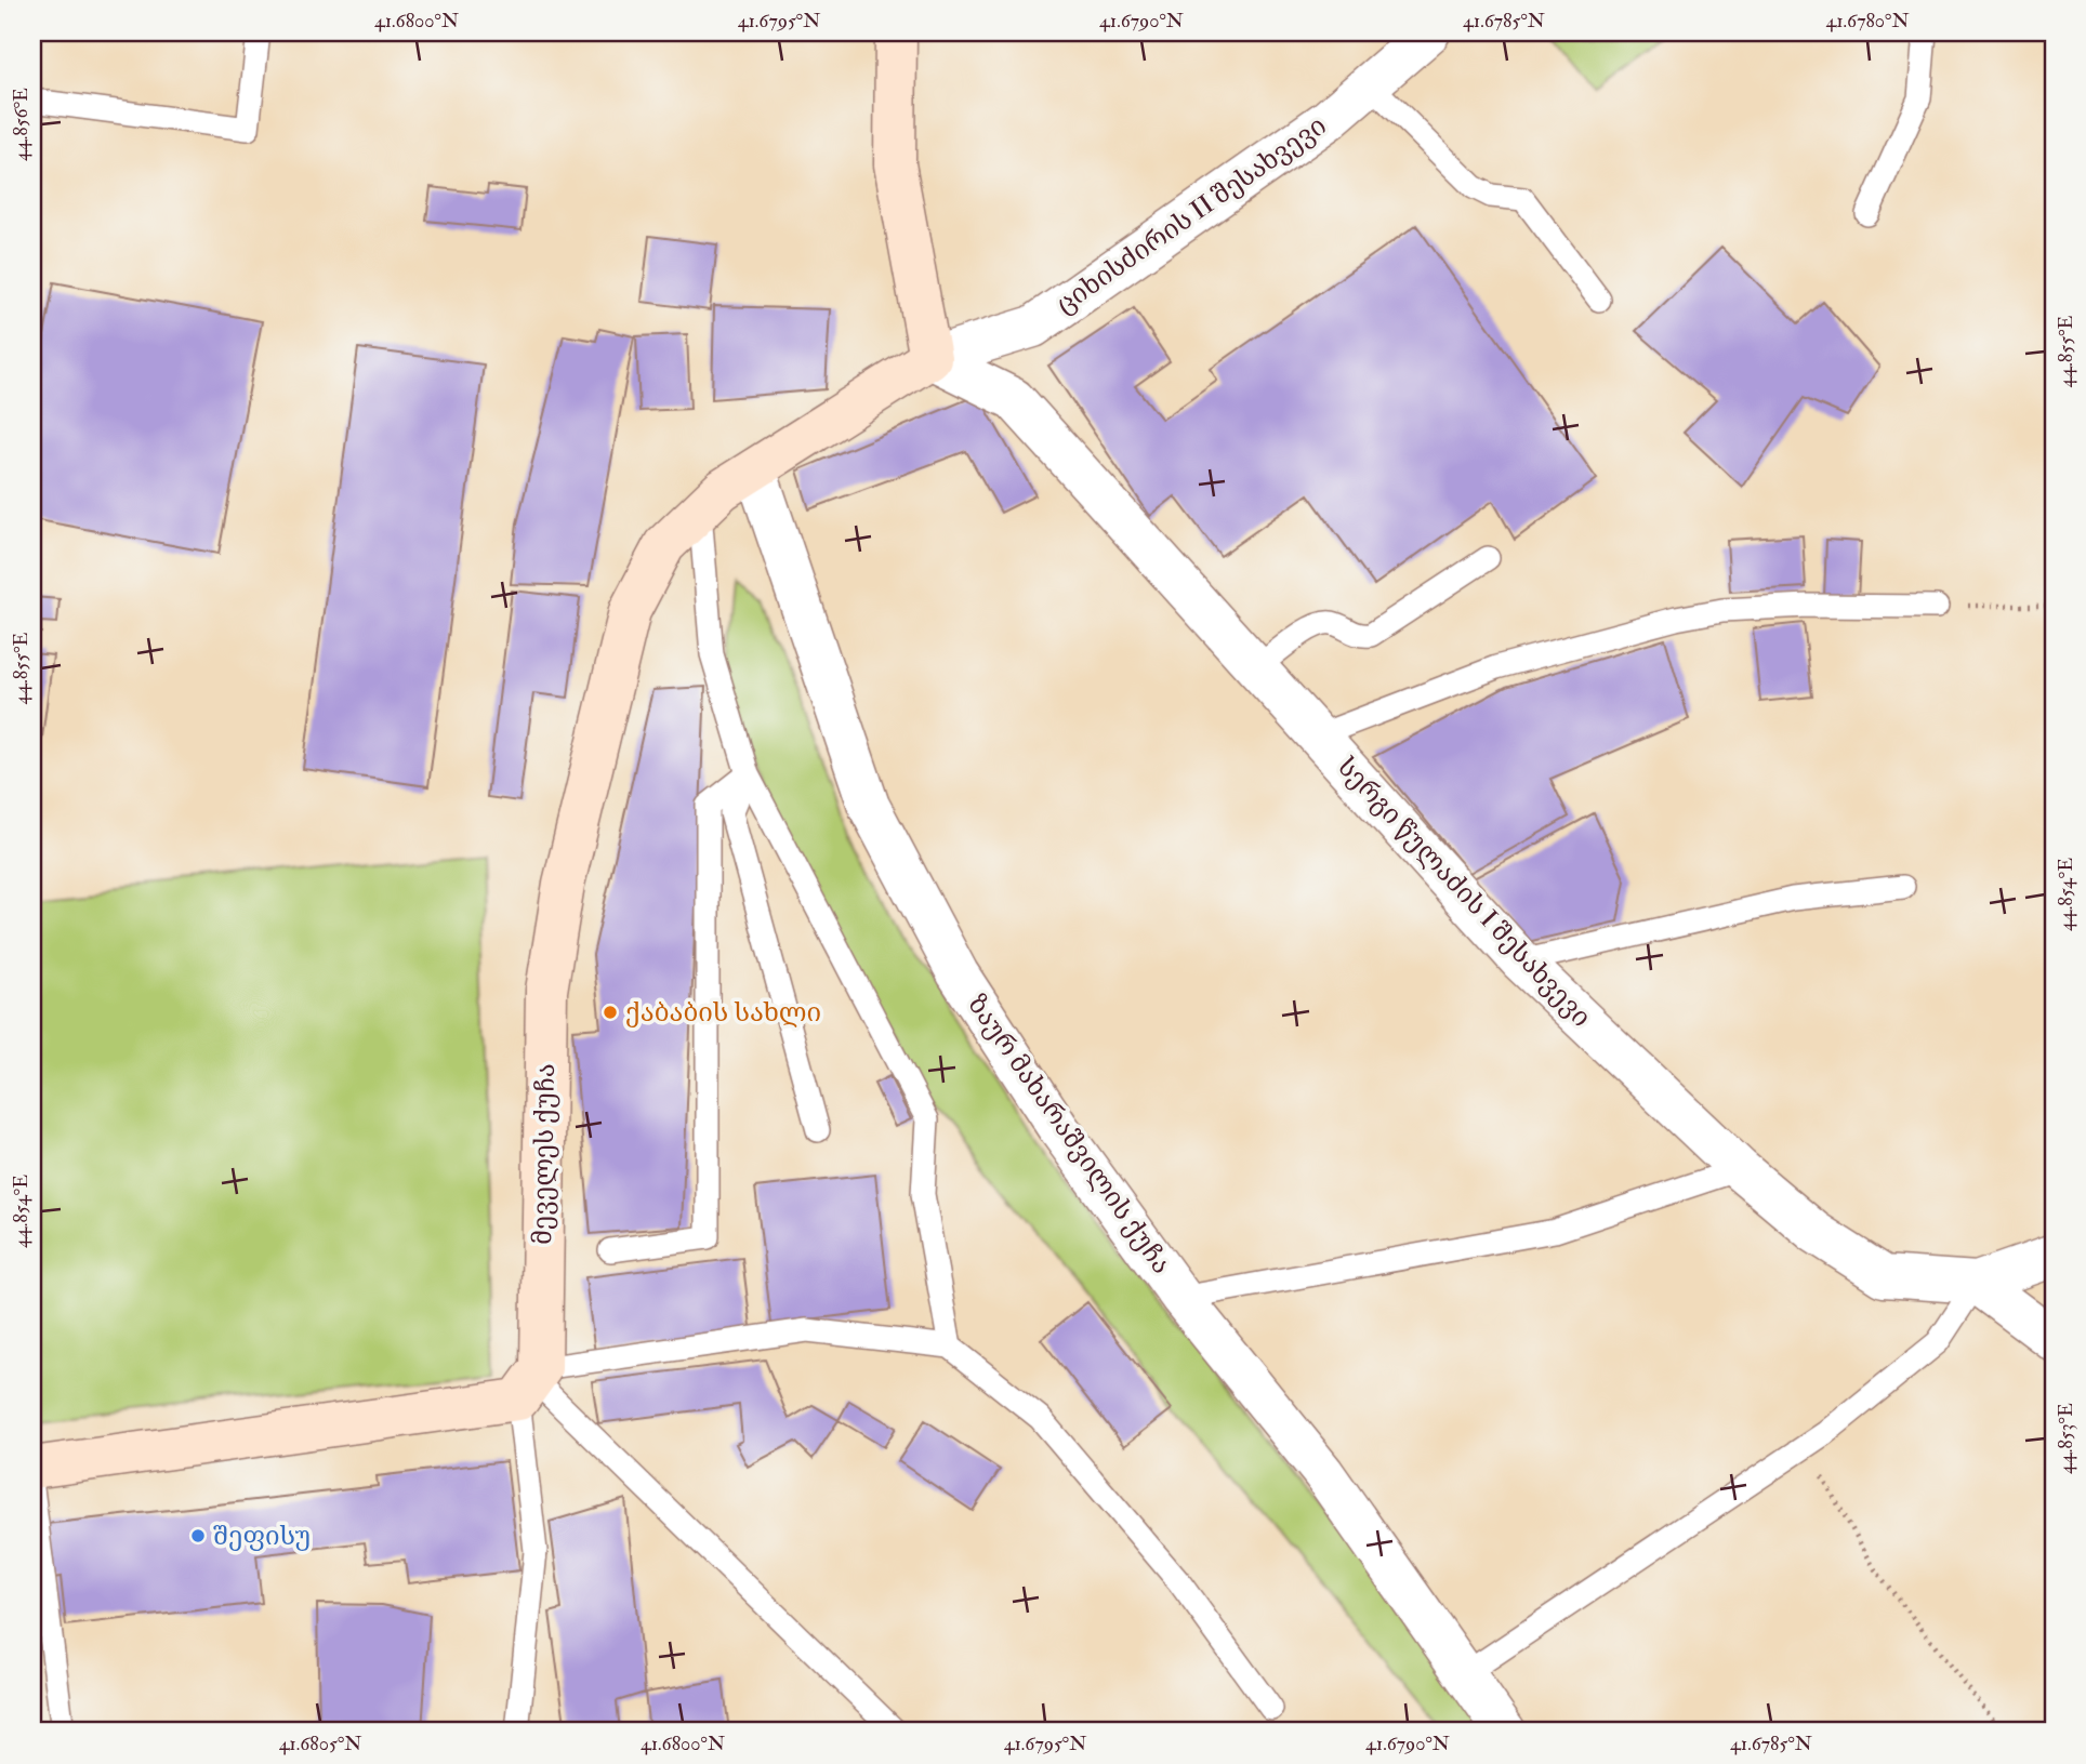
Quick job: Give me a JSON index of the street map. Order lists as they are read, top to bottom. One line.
{"streets":{"street":["ციხისძირის II შესახვევი","სერგი წულაძის I შესახვევი","ზაურ მახარაშვილის ქუჩა","მეველეს ქუჩა"]},"crossings":[["ციხისძირის II შესახვევი","სერგი წულაძის I შესახვევი"],["ციხისძირის II შესახვევი","მეველეს ქუჩა"],["სერგი წულაძის I შესახვევი","მეველეს ქუჩა"],["ზაურ მახარაშვილის ქუჩა","მეველეს ქუჩა"]],"places":["ქაბაბის სახლი","შეფისუ"],"coordinates":["41.6800°N","41.6795°N","41.6790°N","41.6785°N","41.6780°N","44.856°E","44.855°E","44.854°E","44.853°E","41.6805°N"]}
